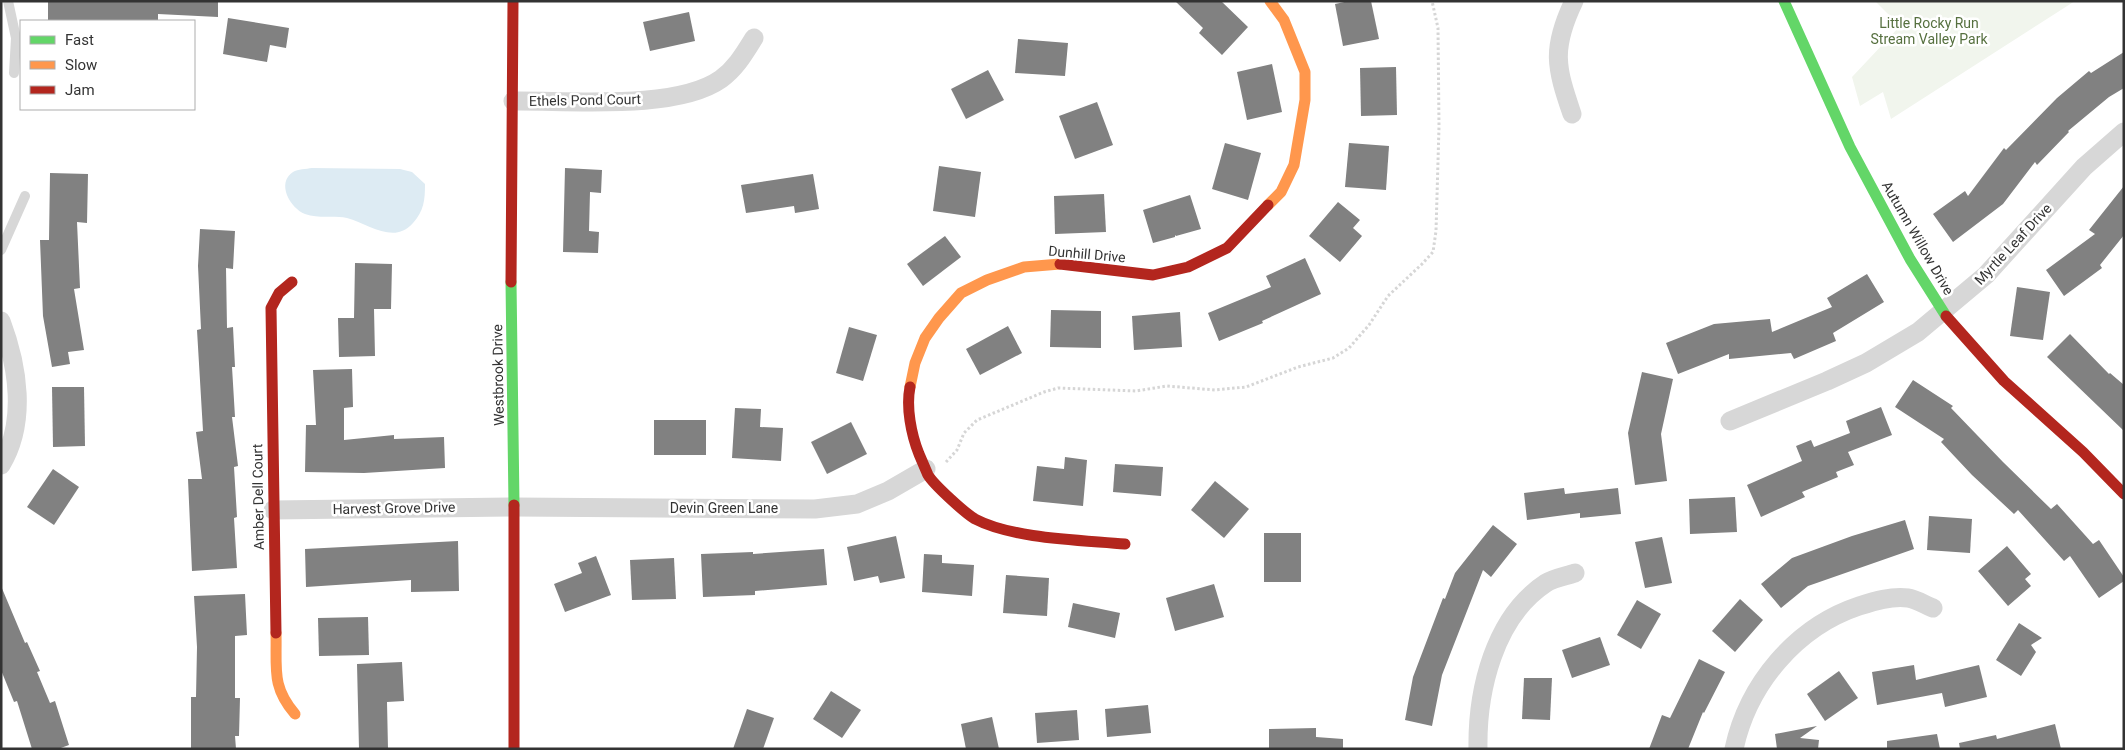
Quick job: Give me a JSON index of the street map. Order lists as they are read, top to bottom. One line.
{"streets":{"street":["Ethels Pond Court","Autumn Willow Drive","Myrtle Leaf Drive","Dunhill Drive","Westbrook Drive","Amber Dell Court","Harvest Grove Drive","Devin Green Lane"]},"crossings":[["Ethels Pond Court","Westbrook Drive"],["Autumn Willow Drive","Myrtle Leaf Drive"],["Dunhill Drive","Devin Green Lane"],["Westbrook Drive","Harvest Grove Drive"],["Westbrook Drive","Devin Green Lane"],["Amber Dell Court","Harvest Grove Drive"],["Harvest Grove Drive","Devin Green Lane"]],"parks":["Little Rocky Run Stream Valley Park"],"legend":["Fast","Slow","Jam"]}
